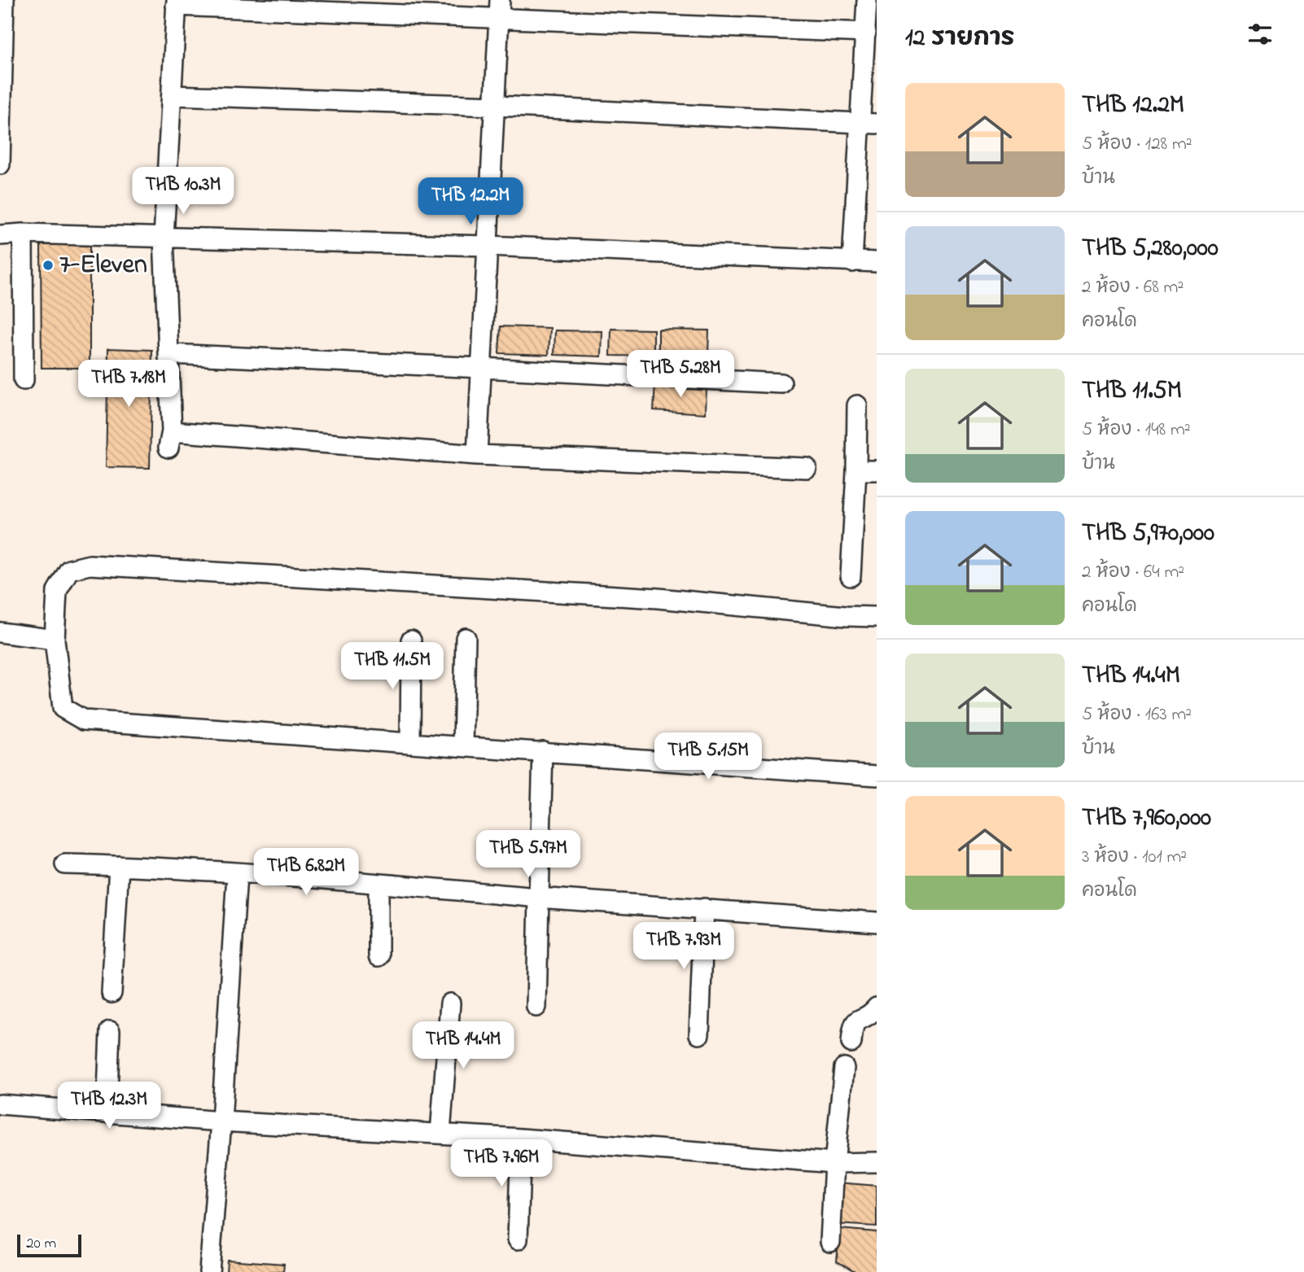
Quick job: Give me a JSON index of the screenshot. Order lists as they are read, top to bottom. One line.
{"places":["7-Eleven"],"scale_bar":"20 m","page":{"heading":"12 รายการ","list":[{"name":"THB 12.2M","note":"5 ห้อง · 128 m² · บ้าน"},{"name":"THB 5,280,000","note":"2 ห้อง · 68 m² · คอนโด"},{"name":"THB 11.5M","note":"5 ห้อง · 148 m² · บ้าน"},{"name":"THB 5,970,000","note":"2 ห้อง · 64 m² · คอนโด"},{"name":"THB 14.4M","note":"5 ห้อง · 163 m² · บ้าน"},{"name":"THB 7,960,000","note":"3 ห้อง · 101 m² · คอนโด"}],"price":["THB 10.3M","THB 12.2M","THB 5.28M","THB 7.18M","THB 11.5M","THB 5.15M","THB 5.97M","THB 6.82M","THB 7.93M","THB 14.4M","THB 12.3M","THB 7.96M"],"scale":"20 m"}}
